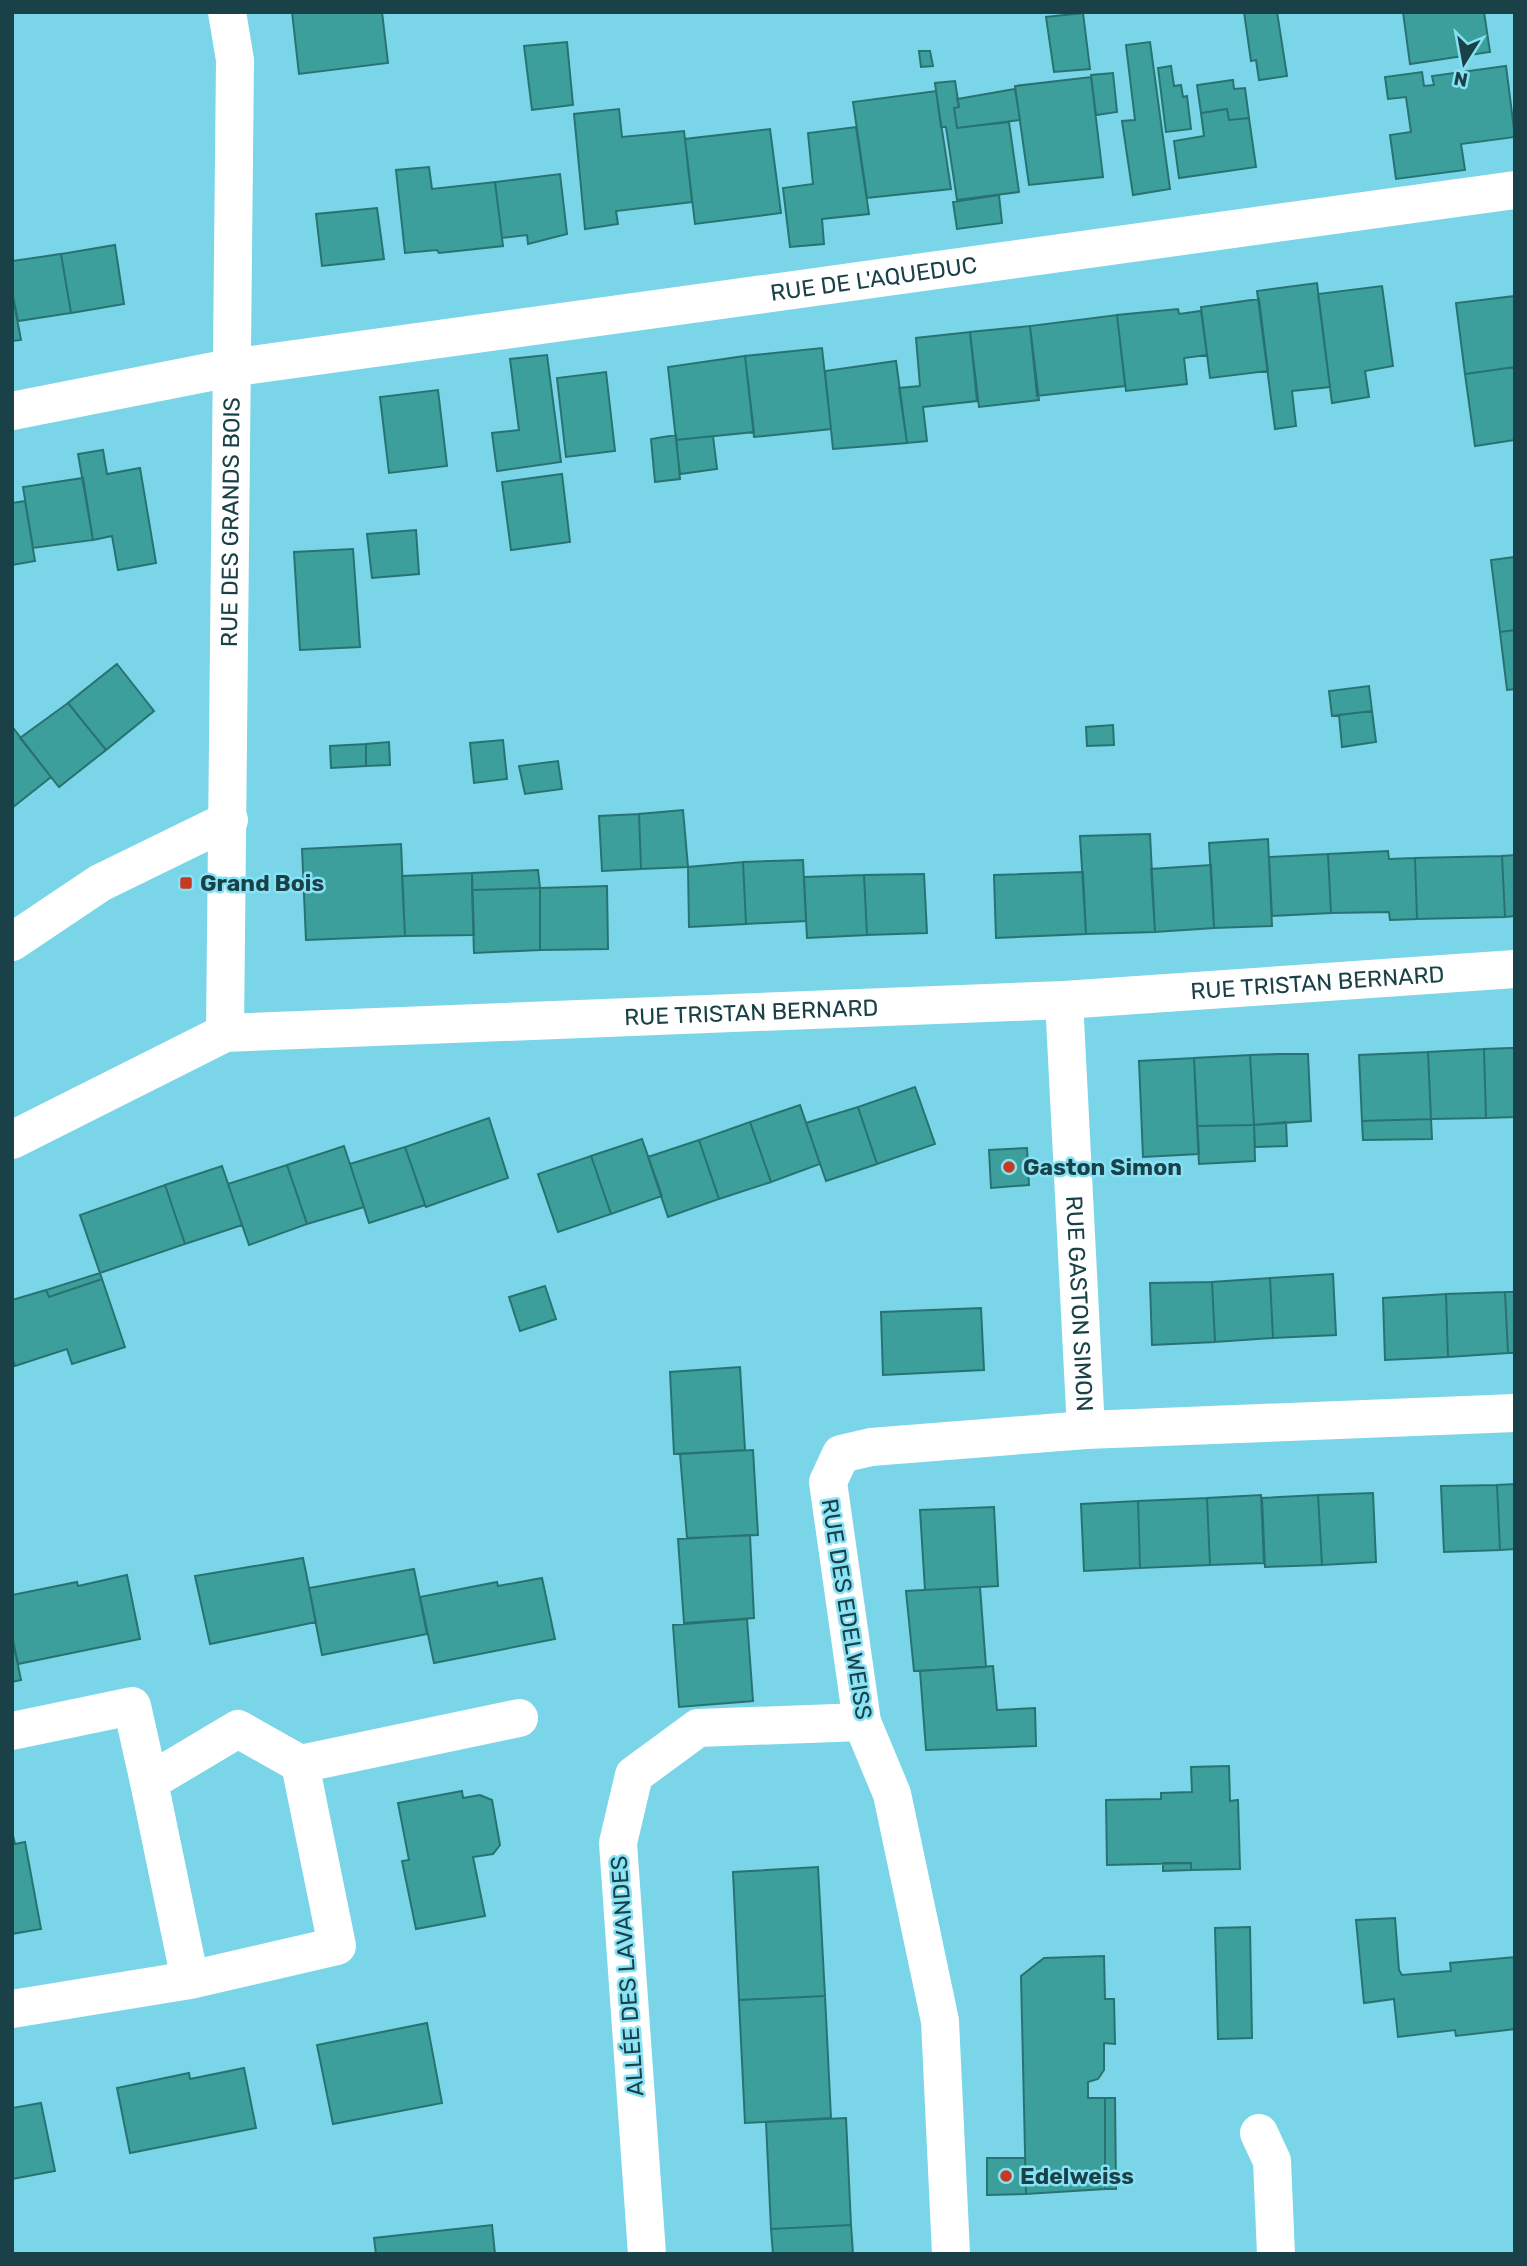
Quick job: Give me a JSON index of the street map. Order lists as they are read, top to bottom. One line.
{"streets":{"street":["RUE DE L'AQUEDUC","RUE DES GRANDS BOIS","RUE TRISTAN BERNARD","RUE GASTON SIMON","RUE DES EDELWEISS","ALLÉE DES LAVANDES"]},"crossings":[["RUE DE L'AQUEDUC","RUE DES GRANDS BOIS"],["RUE DES GRANDS BOIS","RUE TRISTAN BERNARD"],["RUE TRISTAN BERNARD","RUE GASTON SIMON"],["RUE GASTON SIMON","RUE DES EDELWEISS"],["RUE DES EDELWEISS","ALLÉE DES LAVANDES"]],"places":{"transit":["Grand Bois"],"other":["Gaston Simon","Edelweiss"]},"north":"bottom"}
